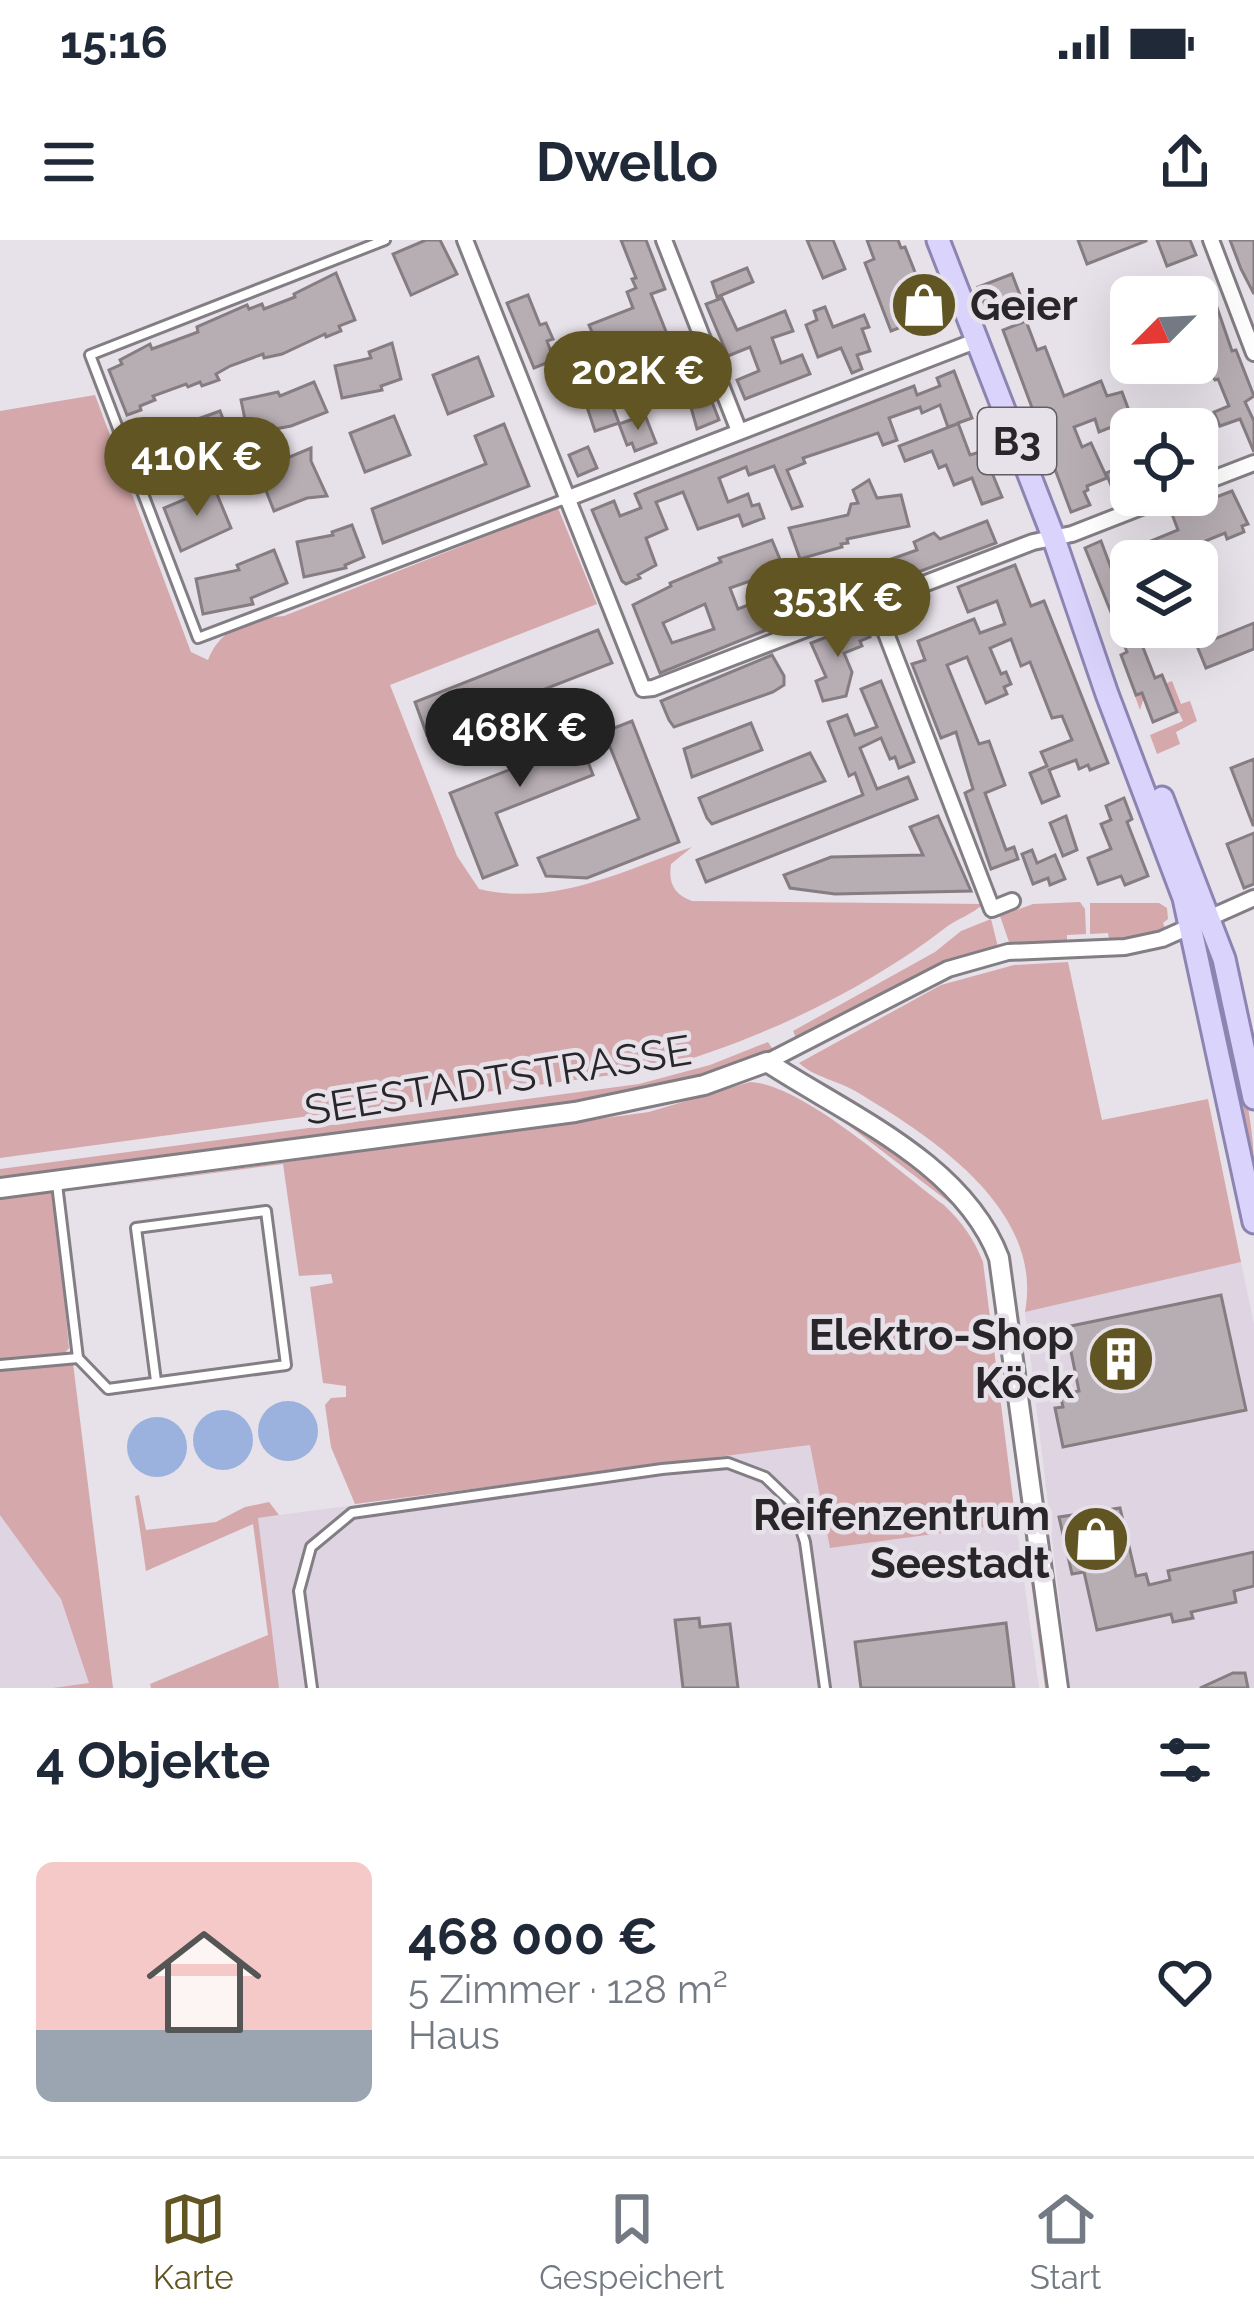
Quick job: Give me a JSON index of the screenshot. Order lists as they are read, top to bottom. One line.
{"streets":{"main road":["B3"],"street":["SEESTADTSTRASSE"]},"places":{"shop":["Geier","Reifenzentrum Seestadt"],"building":["Elektro-Shop Köck"]},"north":"bottom left","page":{"status":"15:16","header":"Dwello","price":["202K €","410K €","353K €","468K €"],"heading":"4 Objekte","list":[{"name":"468 000 €","note":"5 Zimmer · 128 m² · Haus"}],"tabs":["Karte","Gespeichert","Start"]}}
